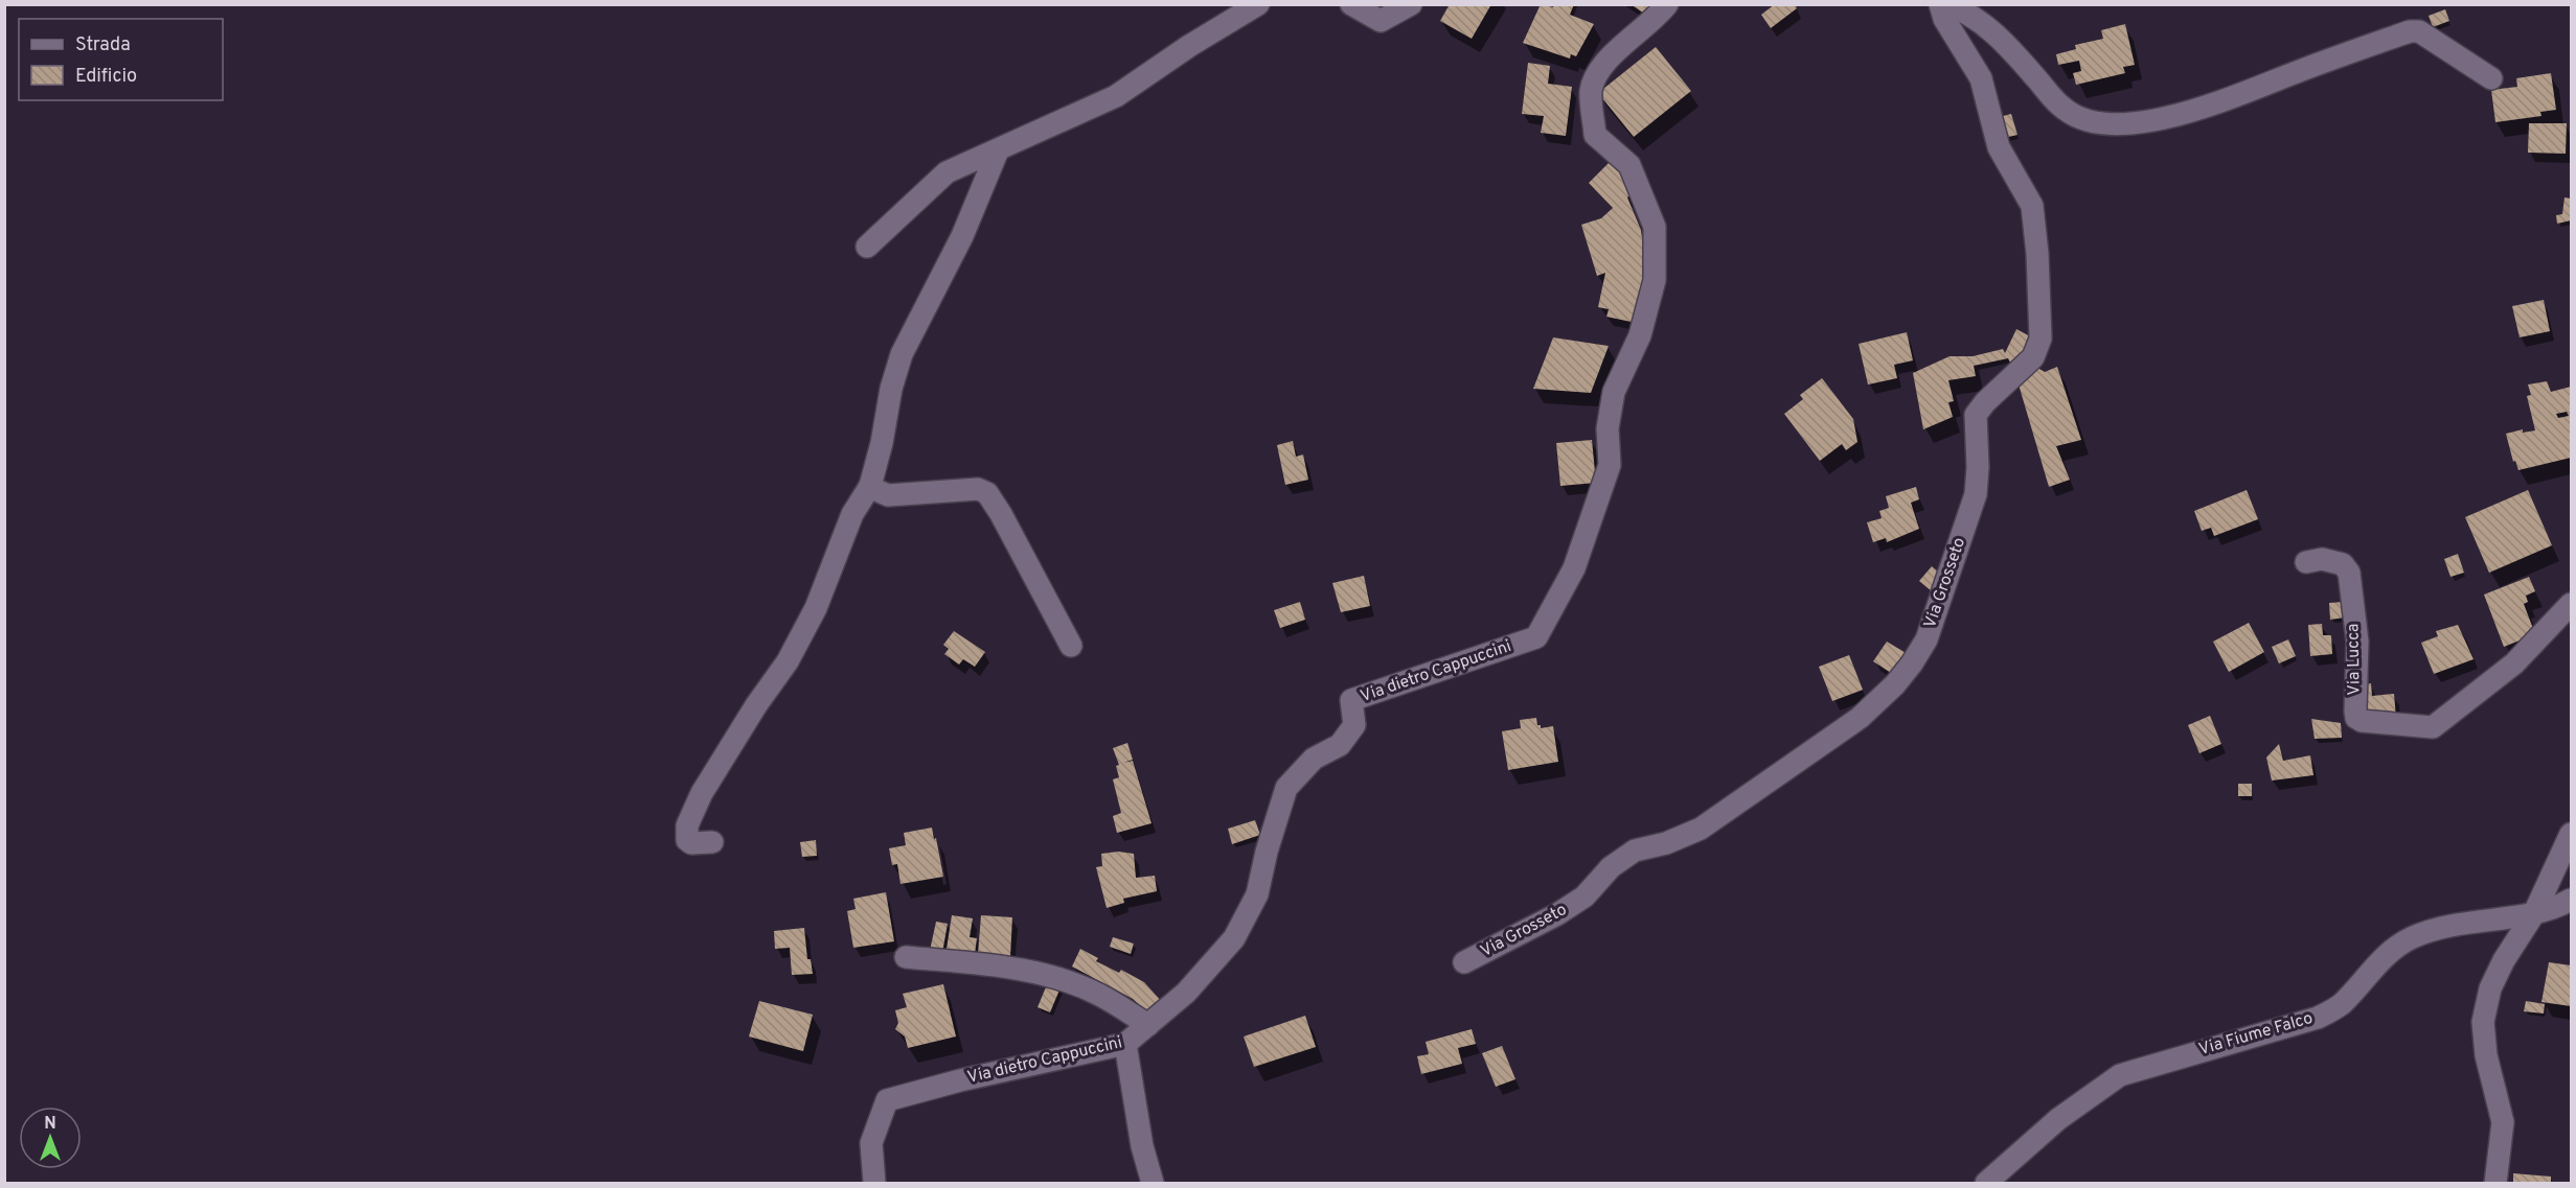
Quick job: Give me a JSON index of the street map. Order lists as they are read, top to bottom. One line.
{"streets":{"street":["Via Grosseto","Via Lucca","Via dietro Cappuccini","Via Fiume Falco"]},"legend":["Strada","Edificio"],"north":"top"}
